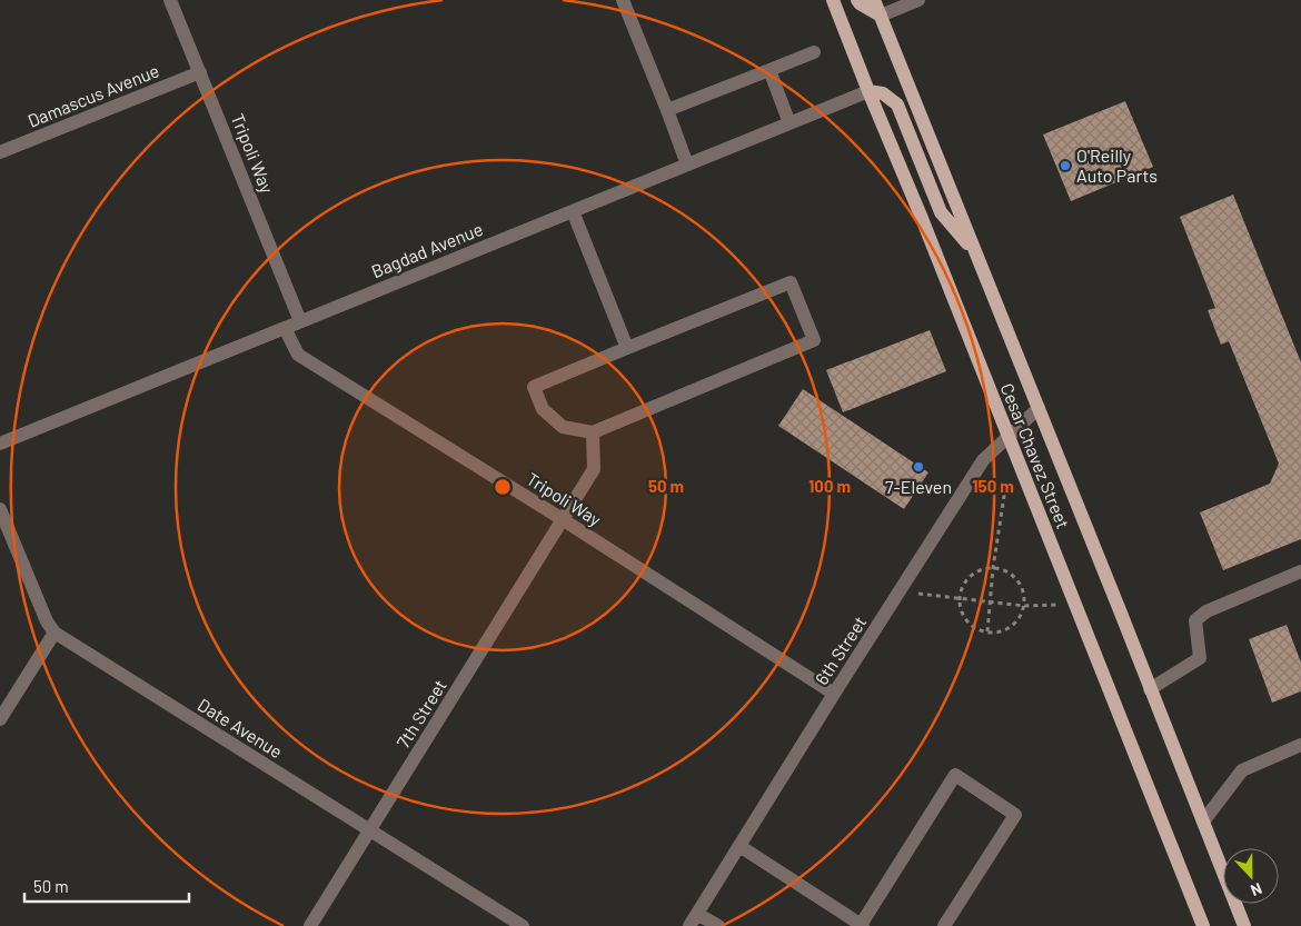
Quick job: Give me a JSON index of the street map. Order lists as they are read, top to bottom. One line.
{"streets":{"main road":["Cesar Chavez Street"],"street":["Damascus Avenue","Tripoli Way","Bagdad Avenue","6th Street","7th Street","Date Avenue"]},"crossings":[["Damascus Avenue","Tripoli Way"],["Tripoli Way","Bagdad Avenue"],["Tripoli Way","6th Street"],["Tripoli Way","7th Street"],["Bagdad Avenue","Cesar Chavez Street"],["Cesar Chavez Street","6th Street"],["7th Street","Date Avenue"]],"places":["O'Reilly Auto Parts","7-Eleven"],"scale_bar":"50 m","north":"bottom","rings":["50 m","100 m","150 m"]}
